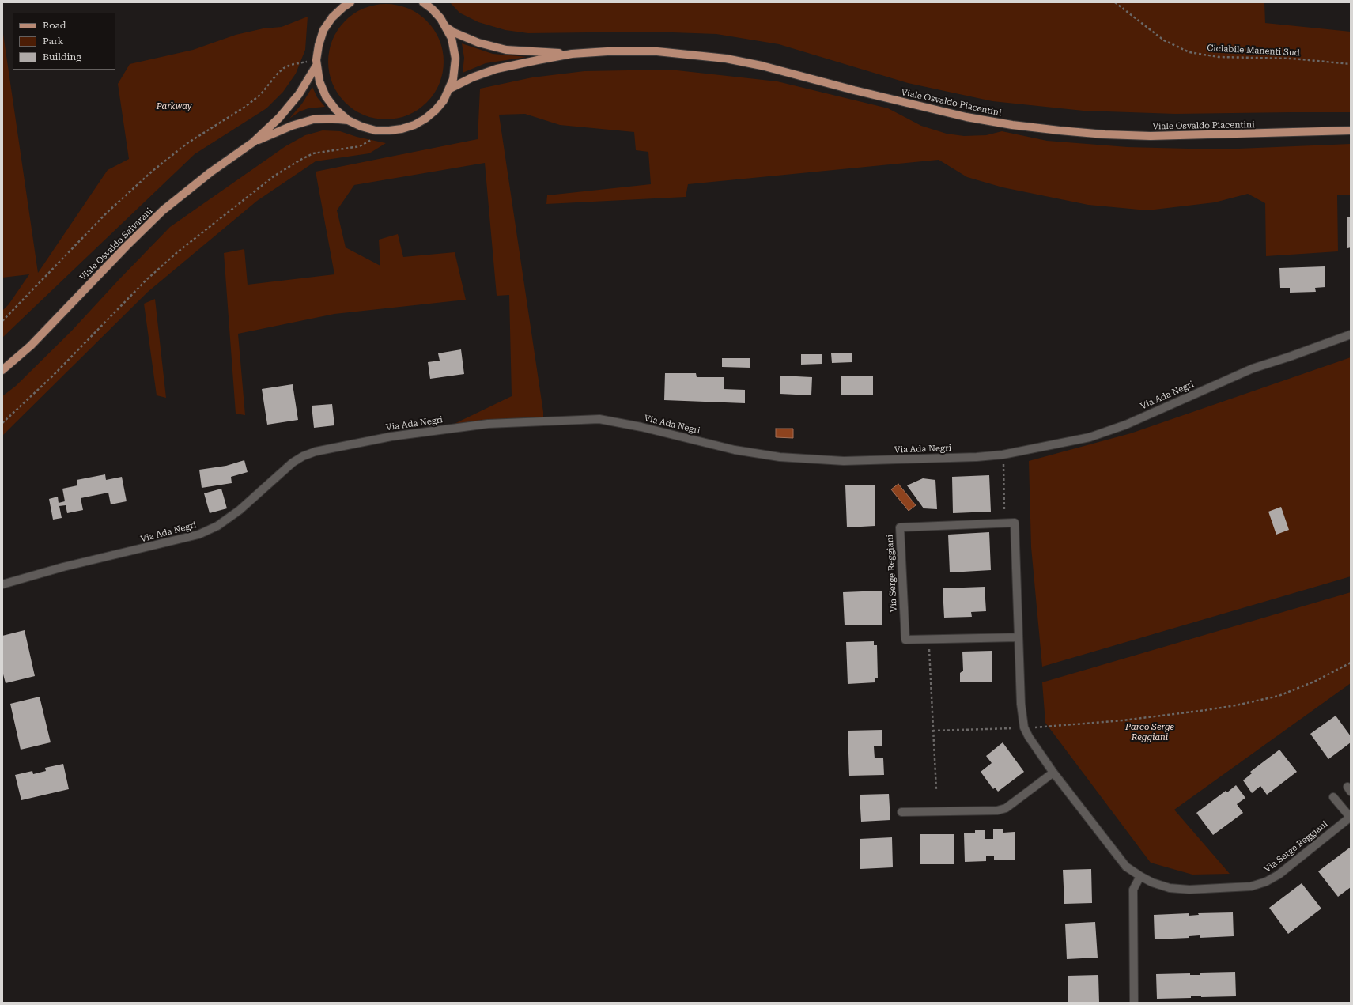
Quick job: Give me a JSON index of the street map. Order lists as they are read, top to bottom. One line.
{"streets":{"main road":["Viale Osvaldo Piacentini","Viale Osvaldo Salvarani"],"street":["Via Ada Negri","Via Serge Reggiani"],"path":["Ciclabile Manenti Sud"]},"crossings":[["Viale Osvaldo Piacentini","Viale Osvaldo Salvarani"]],"parks":["Parkway","Parco Serge Reggiani"],"legend":["Road","Park","Building"]}
